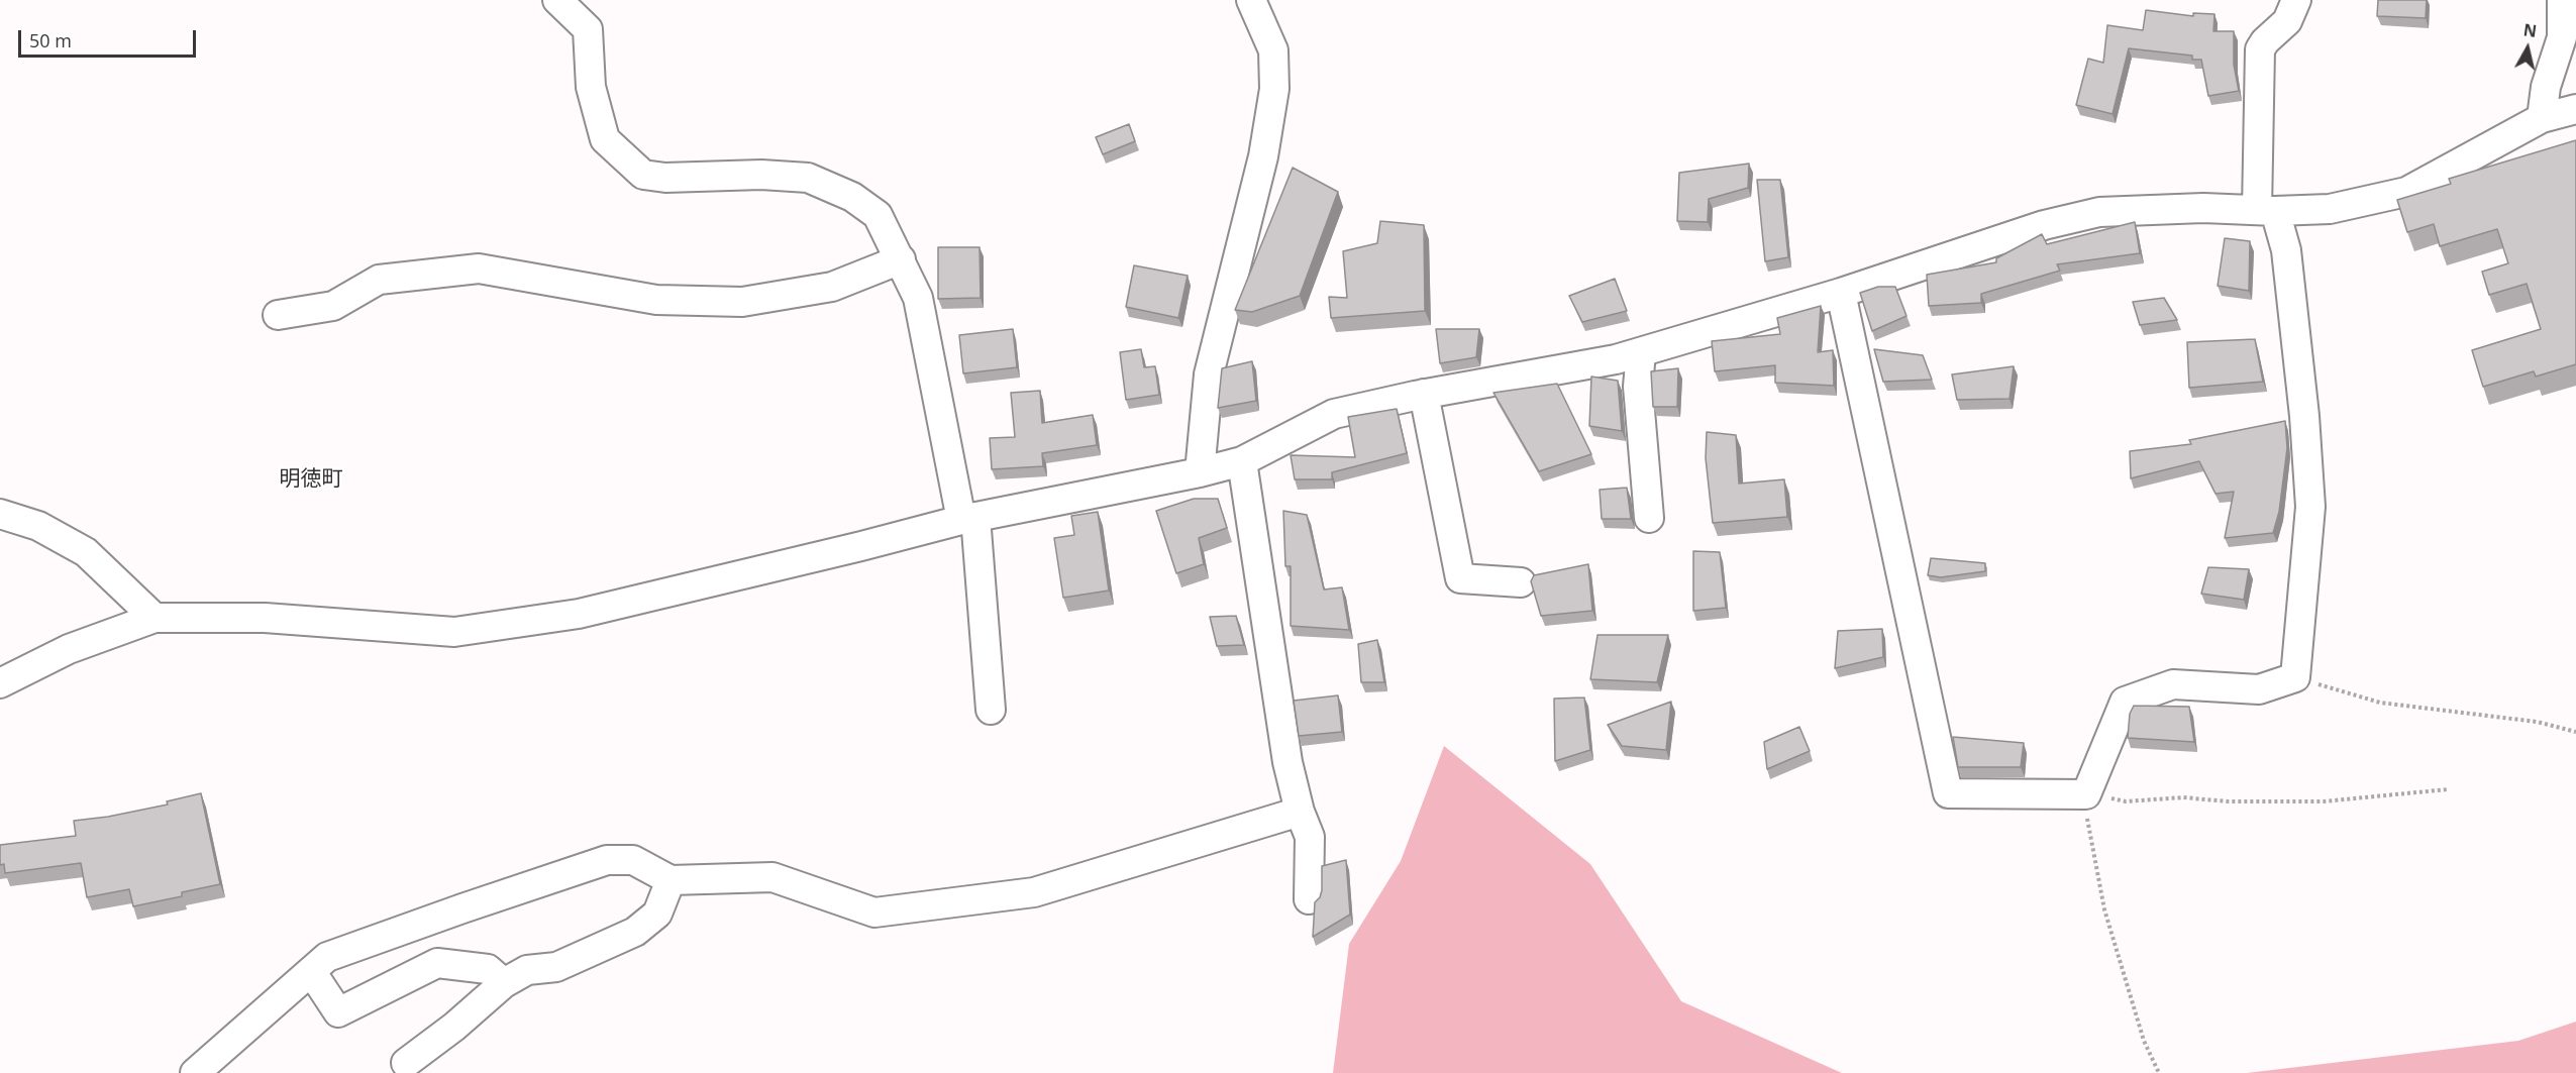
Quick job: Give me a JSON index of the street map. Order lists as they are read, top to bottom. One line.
{"districts":["明徳町"],"scale_bar":"50 m","north":"top"}
